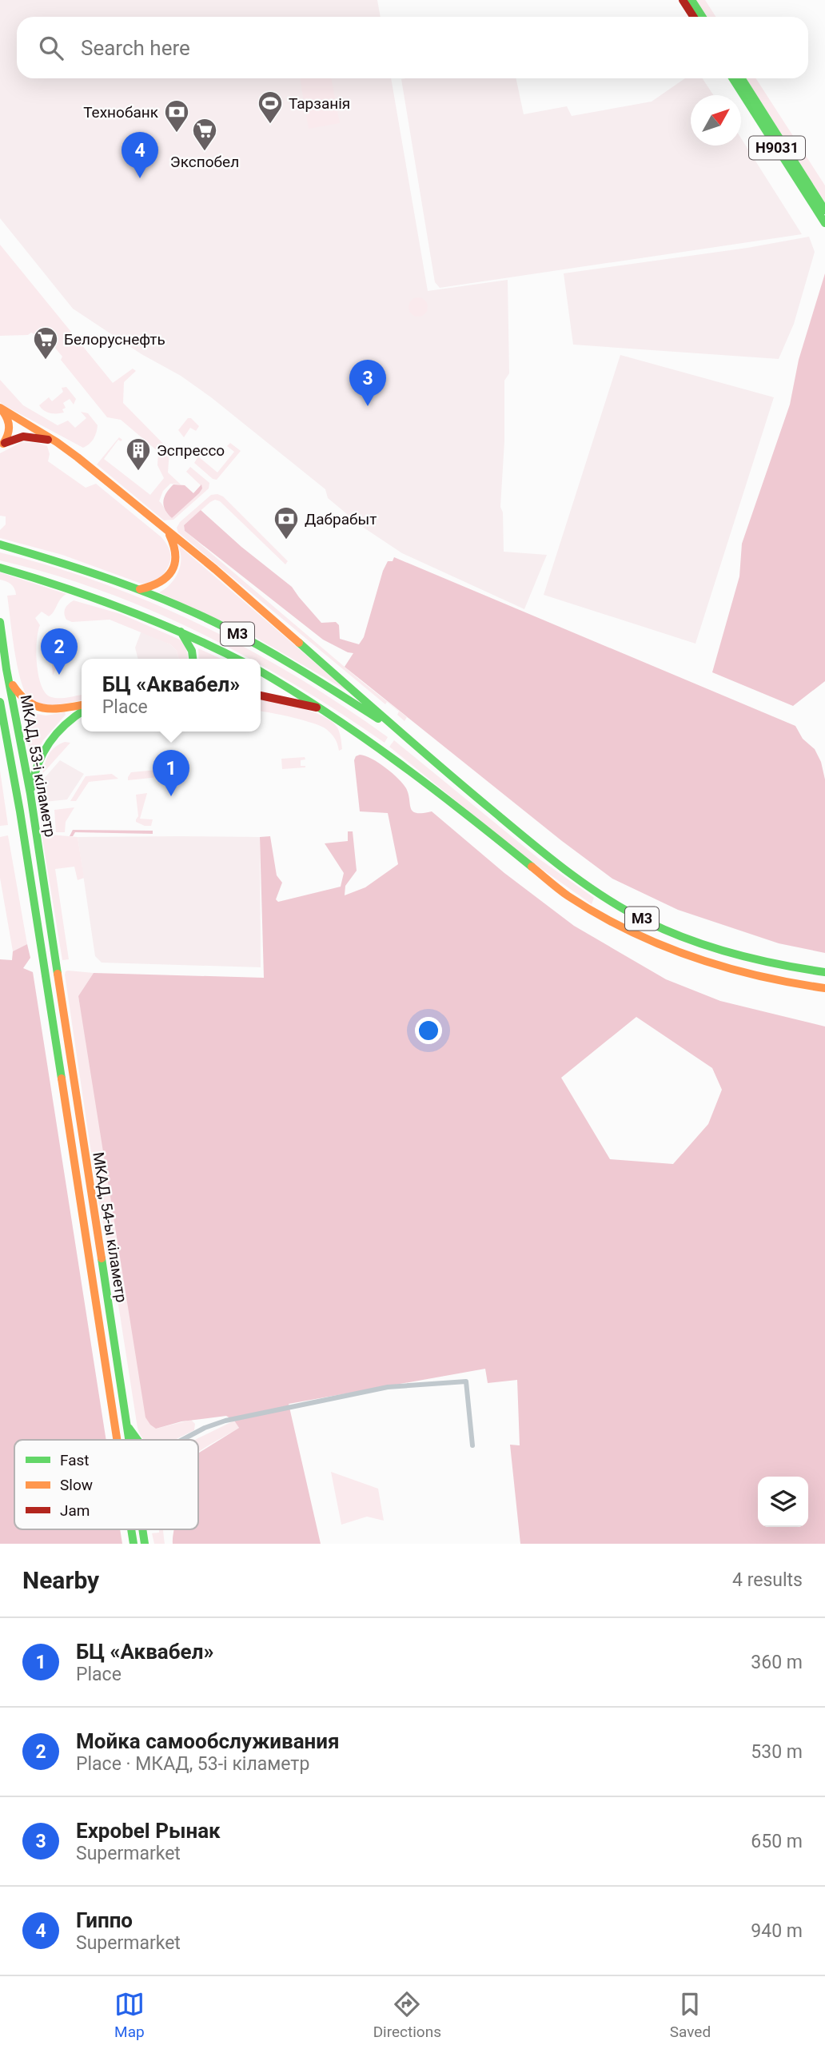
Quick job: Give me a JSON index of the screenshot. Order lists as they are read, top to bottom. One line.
{"streets":{"main road":["Н9031","М3","МКАД, 53-і кіламетр","МКАД, 54-ы кіламетр"]},"crossings":[["МКАД, 53-і кіламетр","МКАД, 54-ы кіламетр"]],"places":{"sports":["Тарзанія"],"bank":["Технобанк","Дабрабыт"],"supermarket":["Экспобел","Белоруснефть"],"building":["Эспрессо"]},"legend":["Fast","Slow","Jam"],"north":"top right","page":{"search":"Search here","pins":["4","3","2","1"],"popup":["БЦ «Аквабел»","Place"],"heading":["Nearby","4 results"],"list":[{"mark":"1","name":"БЦ «Аквабел»","note":"Place","value":"360 m"},{"mark":"2","name":"Мойка самообслуживания","note":"Place · МКАД, 53-і кіламетр","value":"530 m"},{"mark":"3","name":"Expobel Рынак","note":"Supermarket","value":"650 m"},{"mark":"4","name":"Гиппо","note":"Supermarket","value":"940 m"}],"nav":["Map","Directions","Saved"]}}
